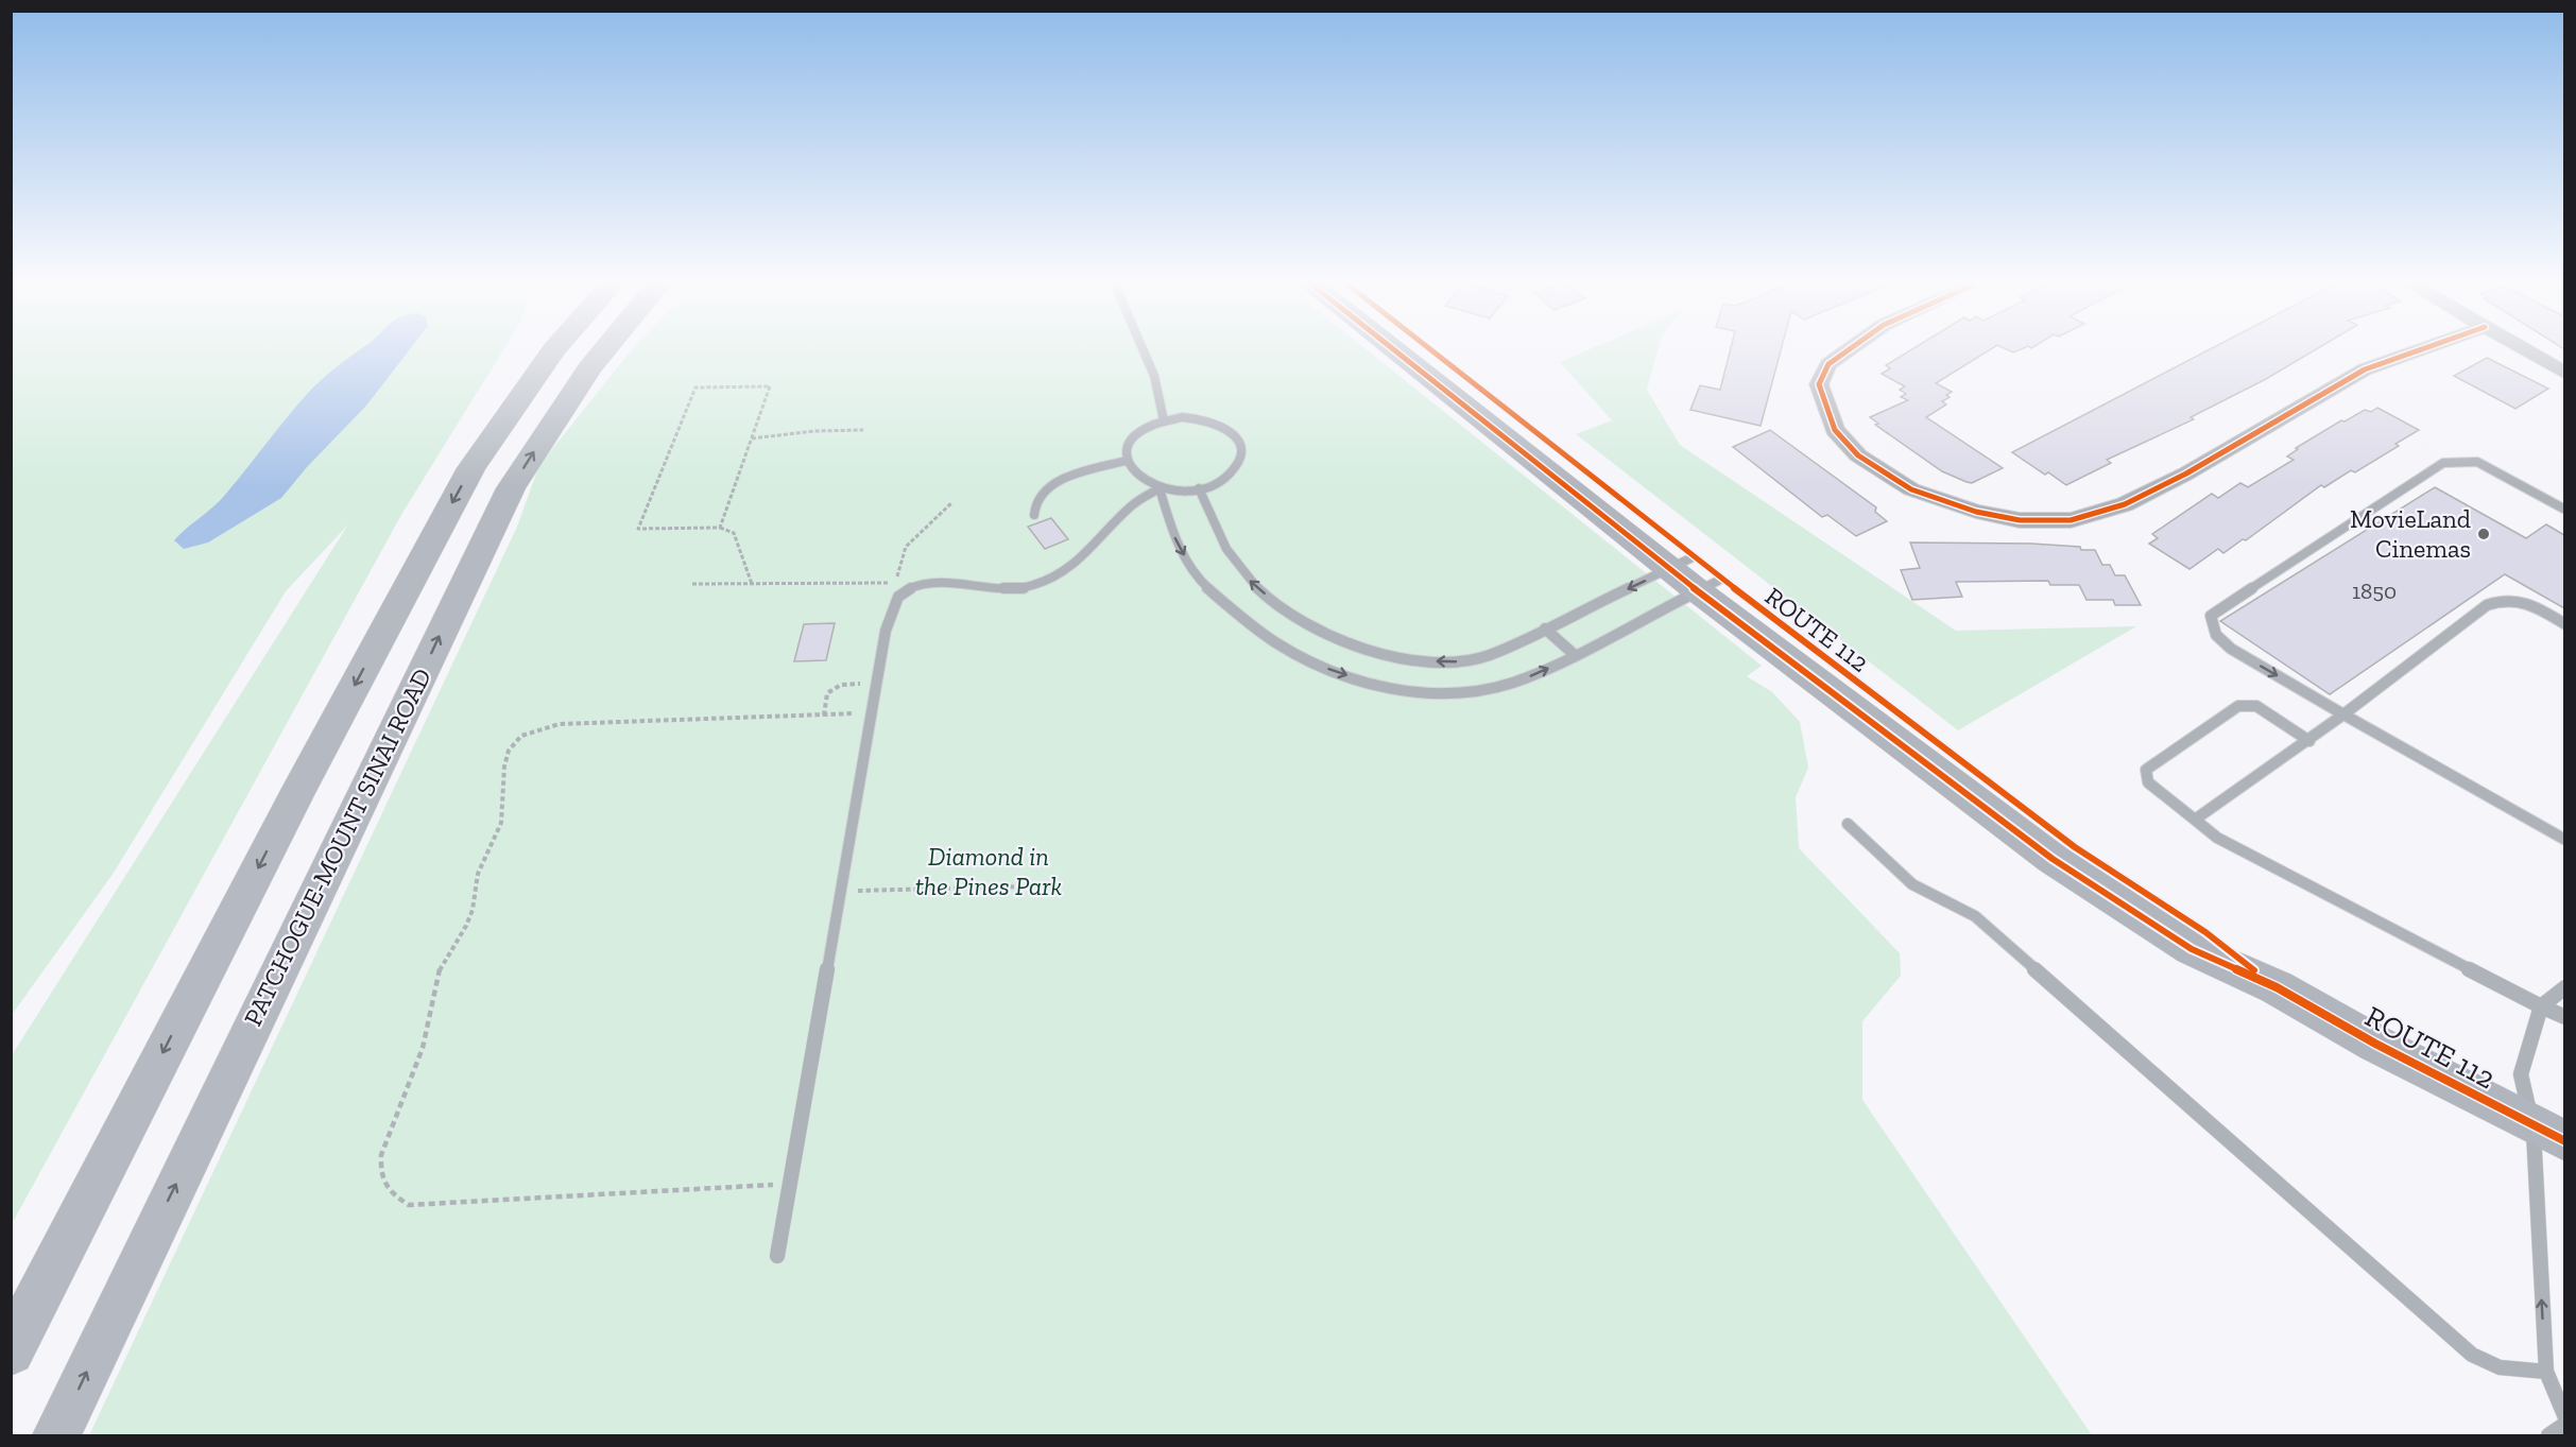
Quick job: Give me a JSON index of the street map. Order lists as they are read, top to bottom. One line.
{"streets":{"highway":["PATCHOGUE-MOUNT SINAI ROAD"],"main road":["ROUTE 112"]},"parks":["Diamond in the Pines Park"],"places":["MovieLand Cinemas"],"house_numbers":["1850"]}
